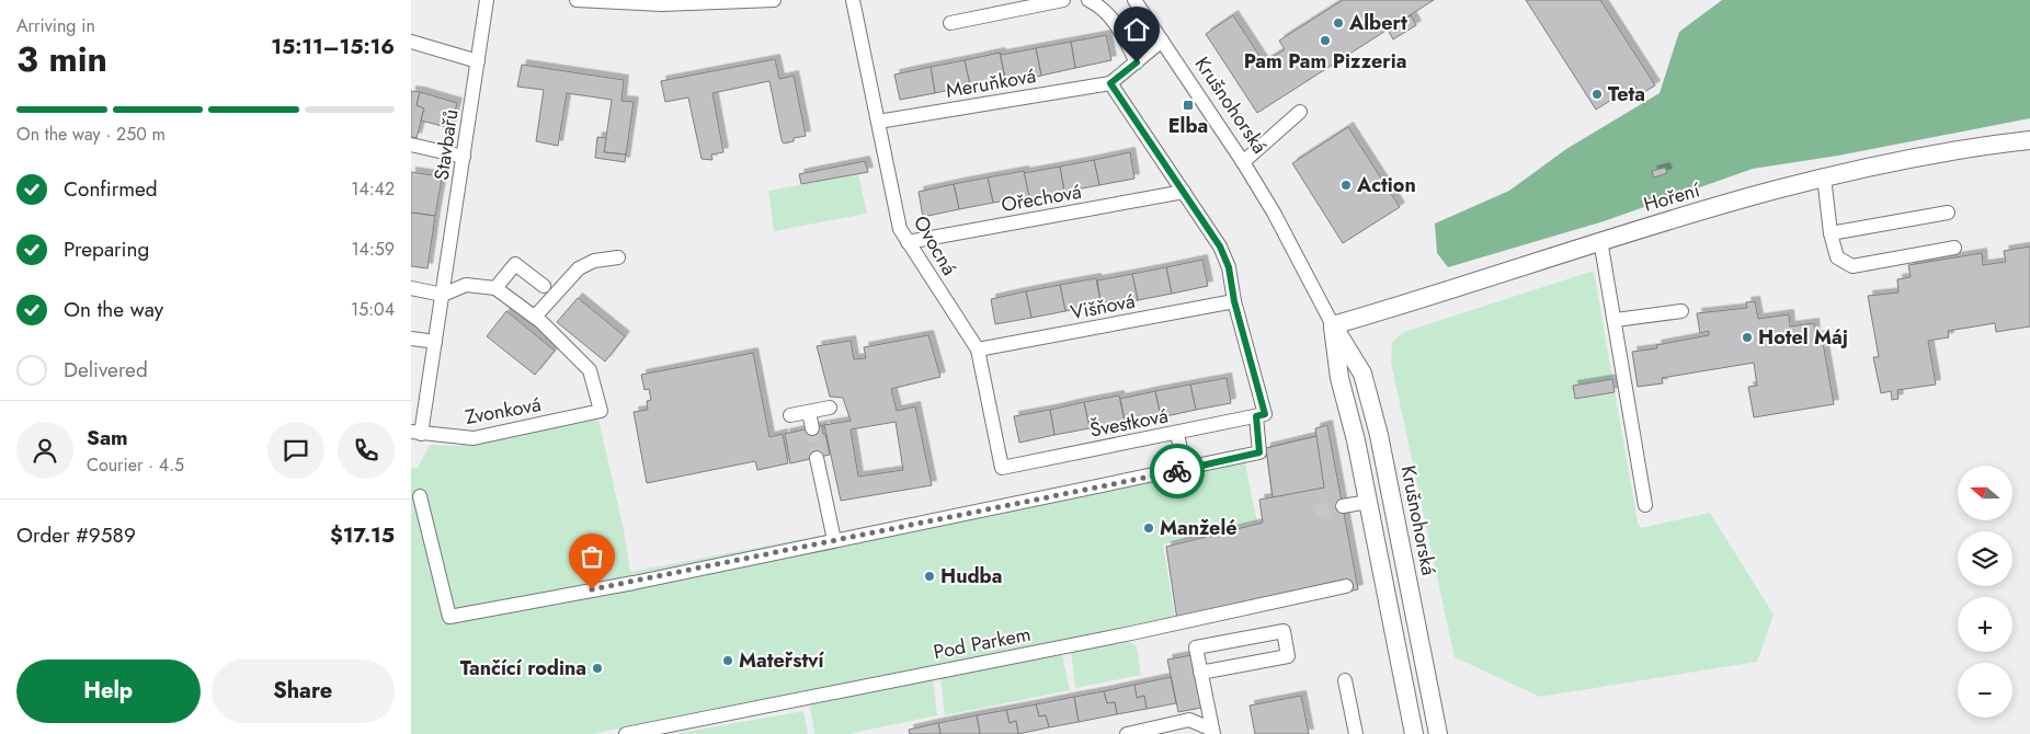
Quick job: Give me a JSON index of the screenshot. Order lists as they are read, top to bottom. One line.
{"streets":{"main road":["Krušnohorská","Hoření"],"street":["Meruňková","Stavbařů","Ořechová","Ovocná","Višňová","Zvonková","Švestková","Pod Parkem"]},"crossings":[["Meruňková","Ovocná"],["Krušnohorská","Hoření"],["Stavbařů","Zvonková"],["Ořechová","Ovocná"],["Ovocná","Višňová"],["Ovocná","Švestková"]],"places":{"other":["Albert","Pam Pam Pizzeria","Teta","Action","Hotel Máj","Manželé","Hudba","Mateřství","Tančící rodina"],"transit":["Elba"]},"north":"left","page":{"heading":["3 min","Arriving in","15:11–15:16"],"panel":["Sam","Courier · 4.5","Order #9589","$17.15"],"bar":"On the way · 250 m","list":[["Confirmed","14:42"],["Preparing","14:59"],["On the way","15:04"],"Delivered"],"map_buttons":["+","−"],"buttons":["Help","Share"]}}
